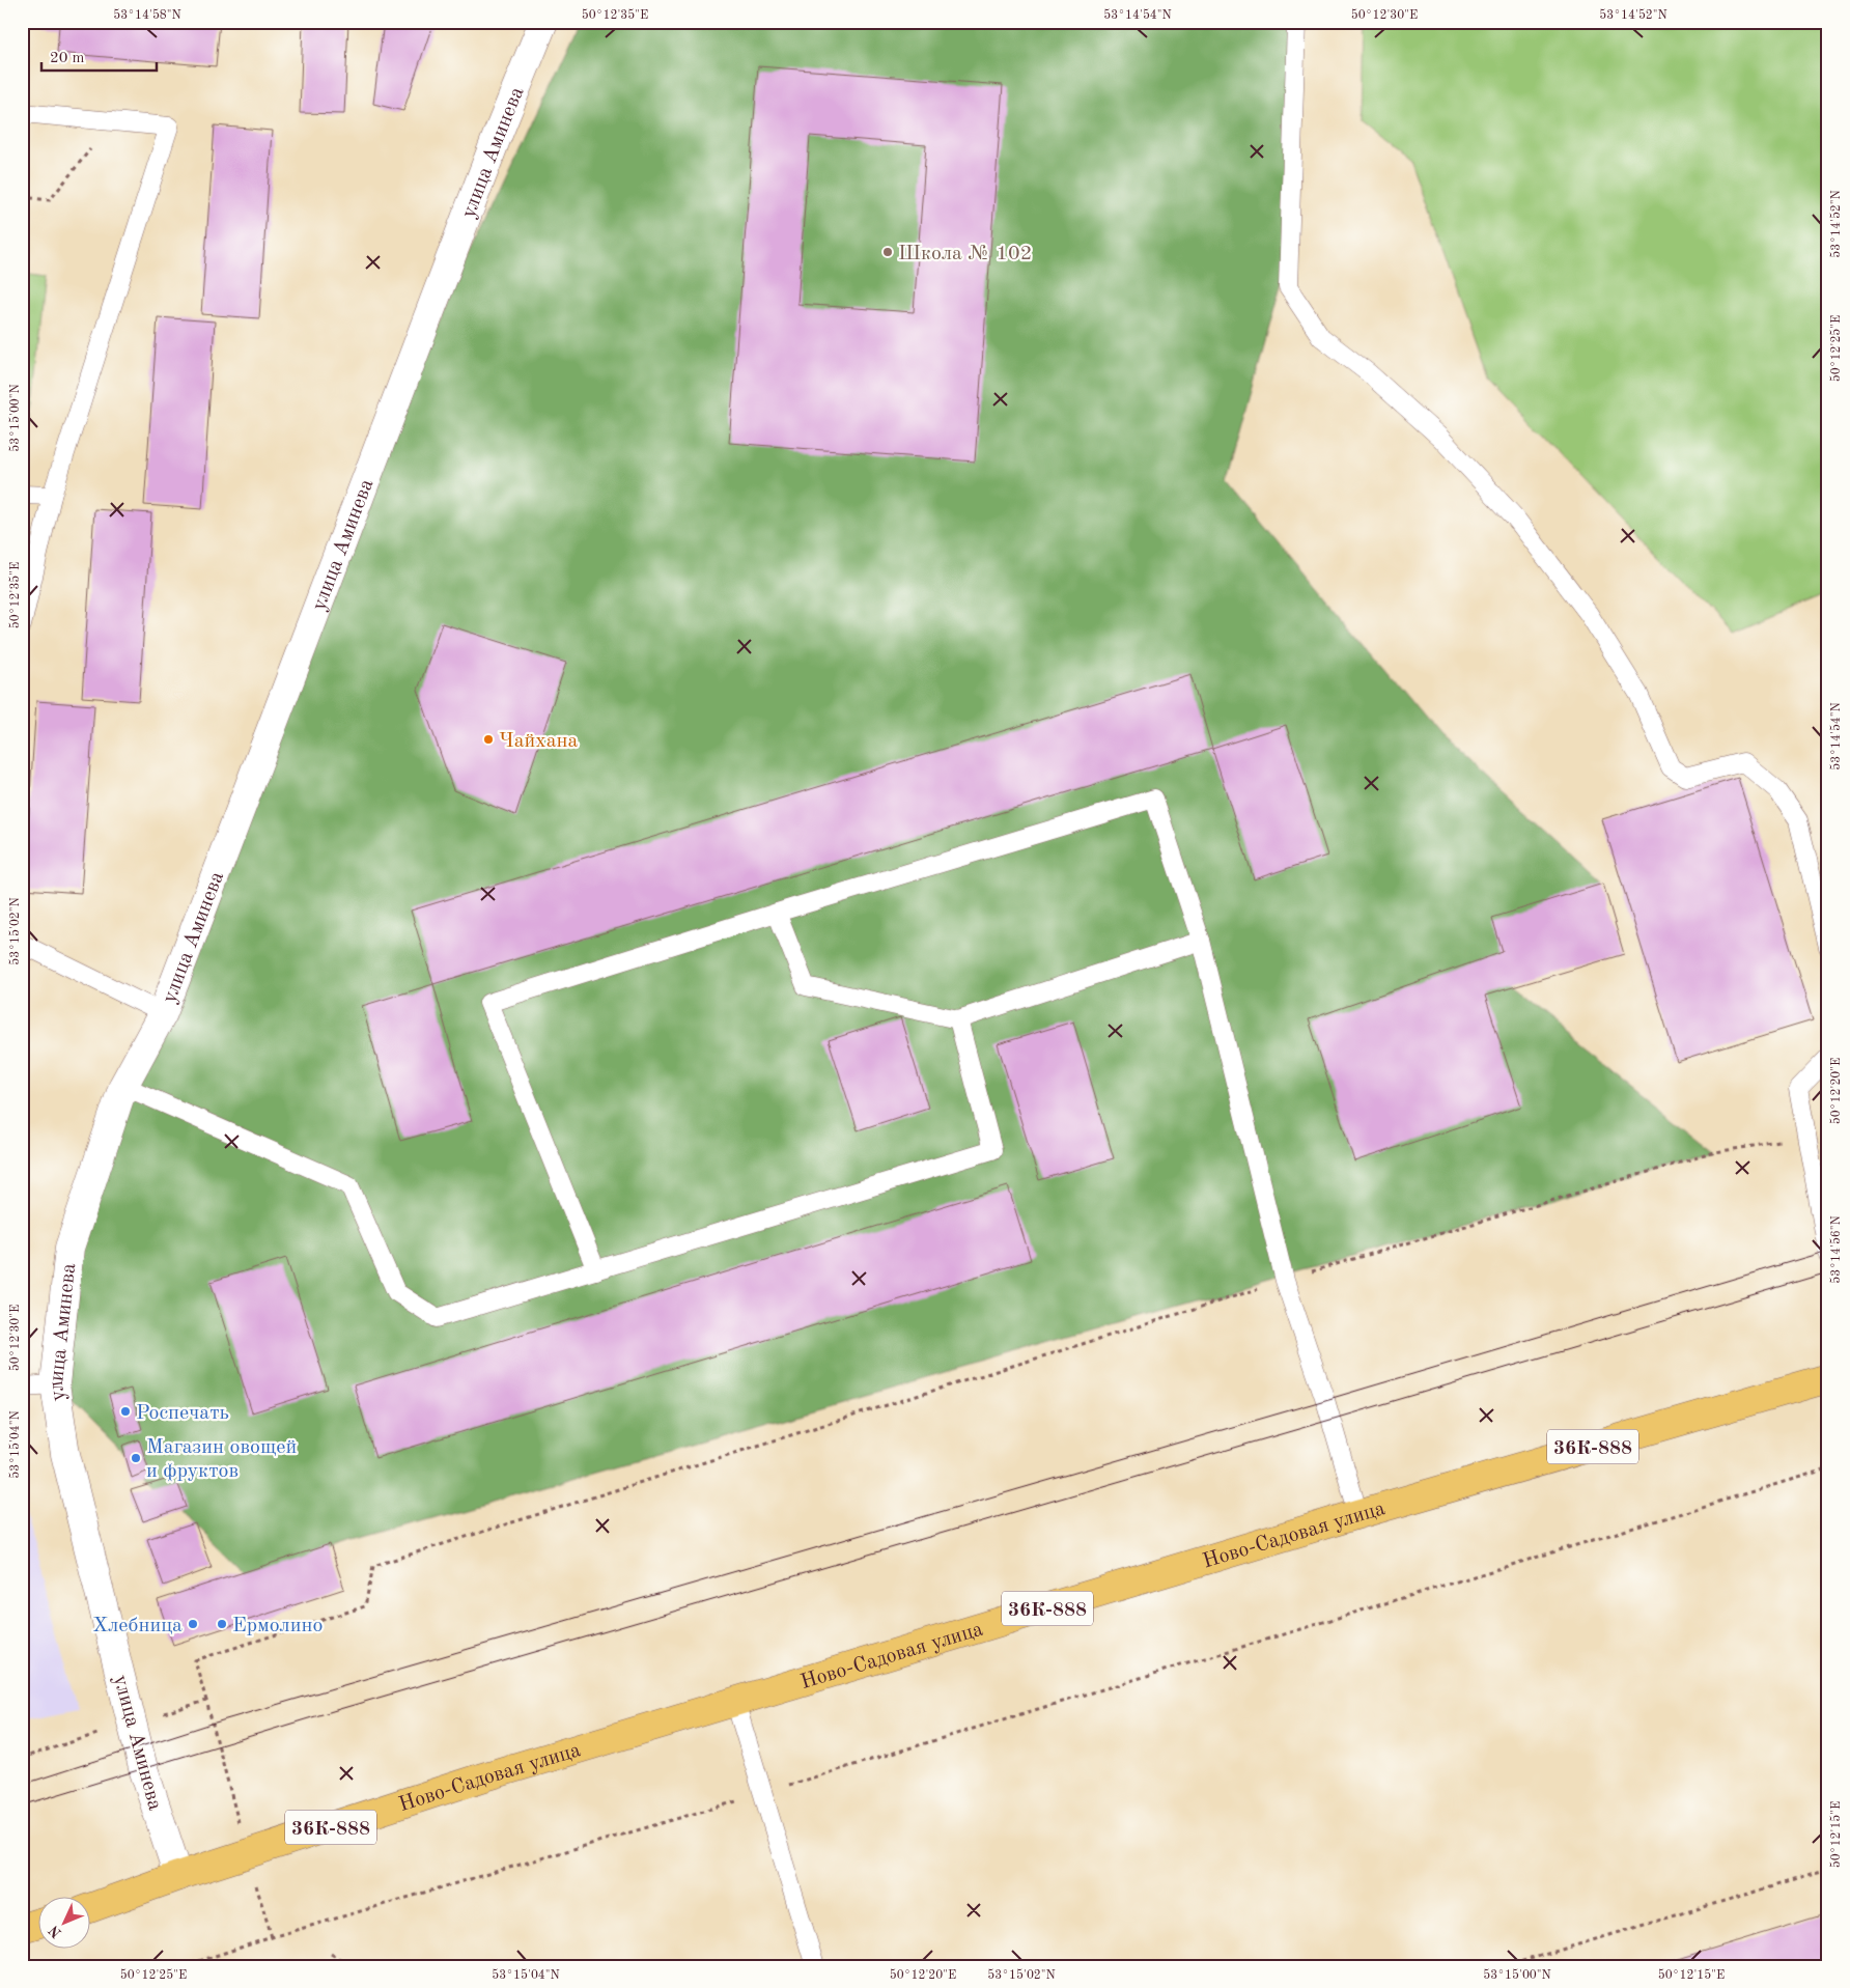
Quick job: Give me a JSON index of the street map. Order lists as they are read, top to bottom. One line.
{"streets":{"main road":["36К-888","Ново-Садовая улица"],"street":["улица Аминева"]},"crossings":[["улица Аминева","Ново-Садовая улица"]],"places":["Школа № 102","Чайхана","Роспечать","Магазин овощей и фруктов","Хлебница","Ермолино"],"scale_bar":"20 m","north":"bottom left","coordinates":["53°14'58\"N","50°12'35\"E","53°14'54\"N","50°12'30\"E","53°14'52\"N","50°12'25\"E","53°15'00\"N","53°15'02\"N","50°12'20\"E","53°14'56\"N","53°15'04\"N","50°12'15\"E"]}
